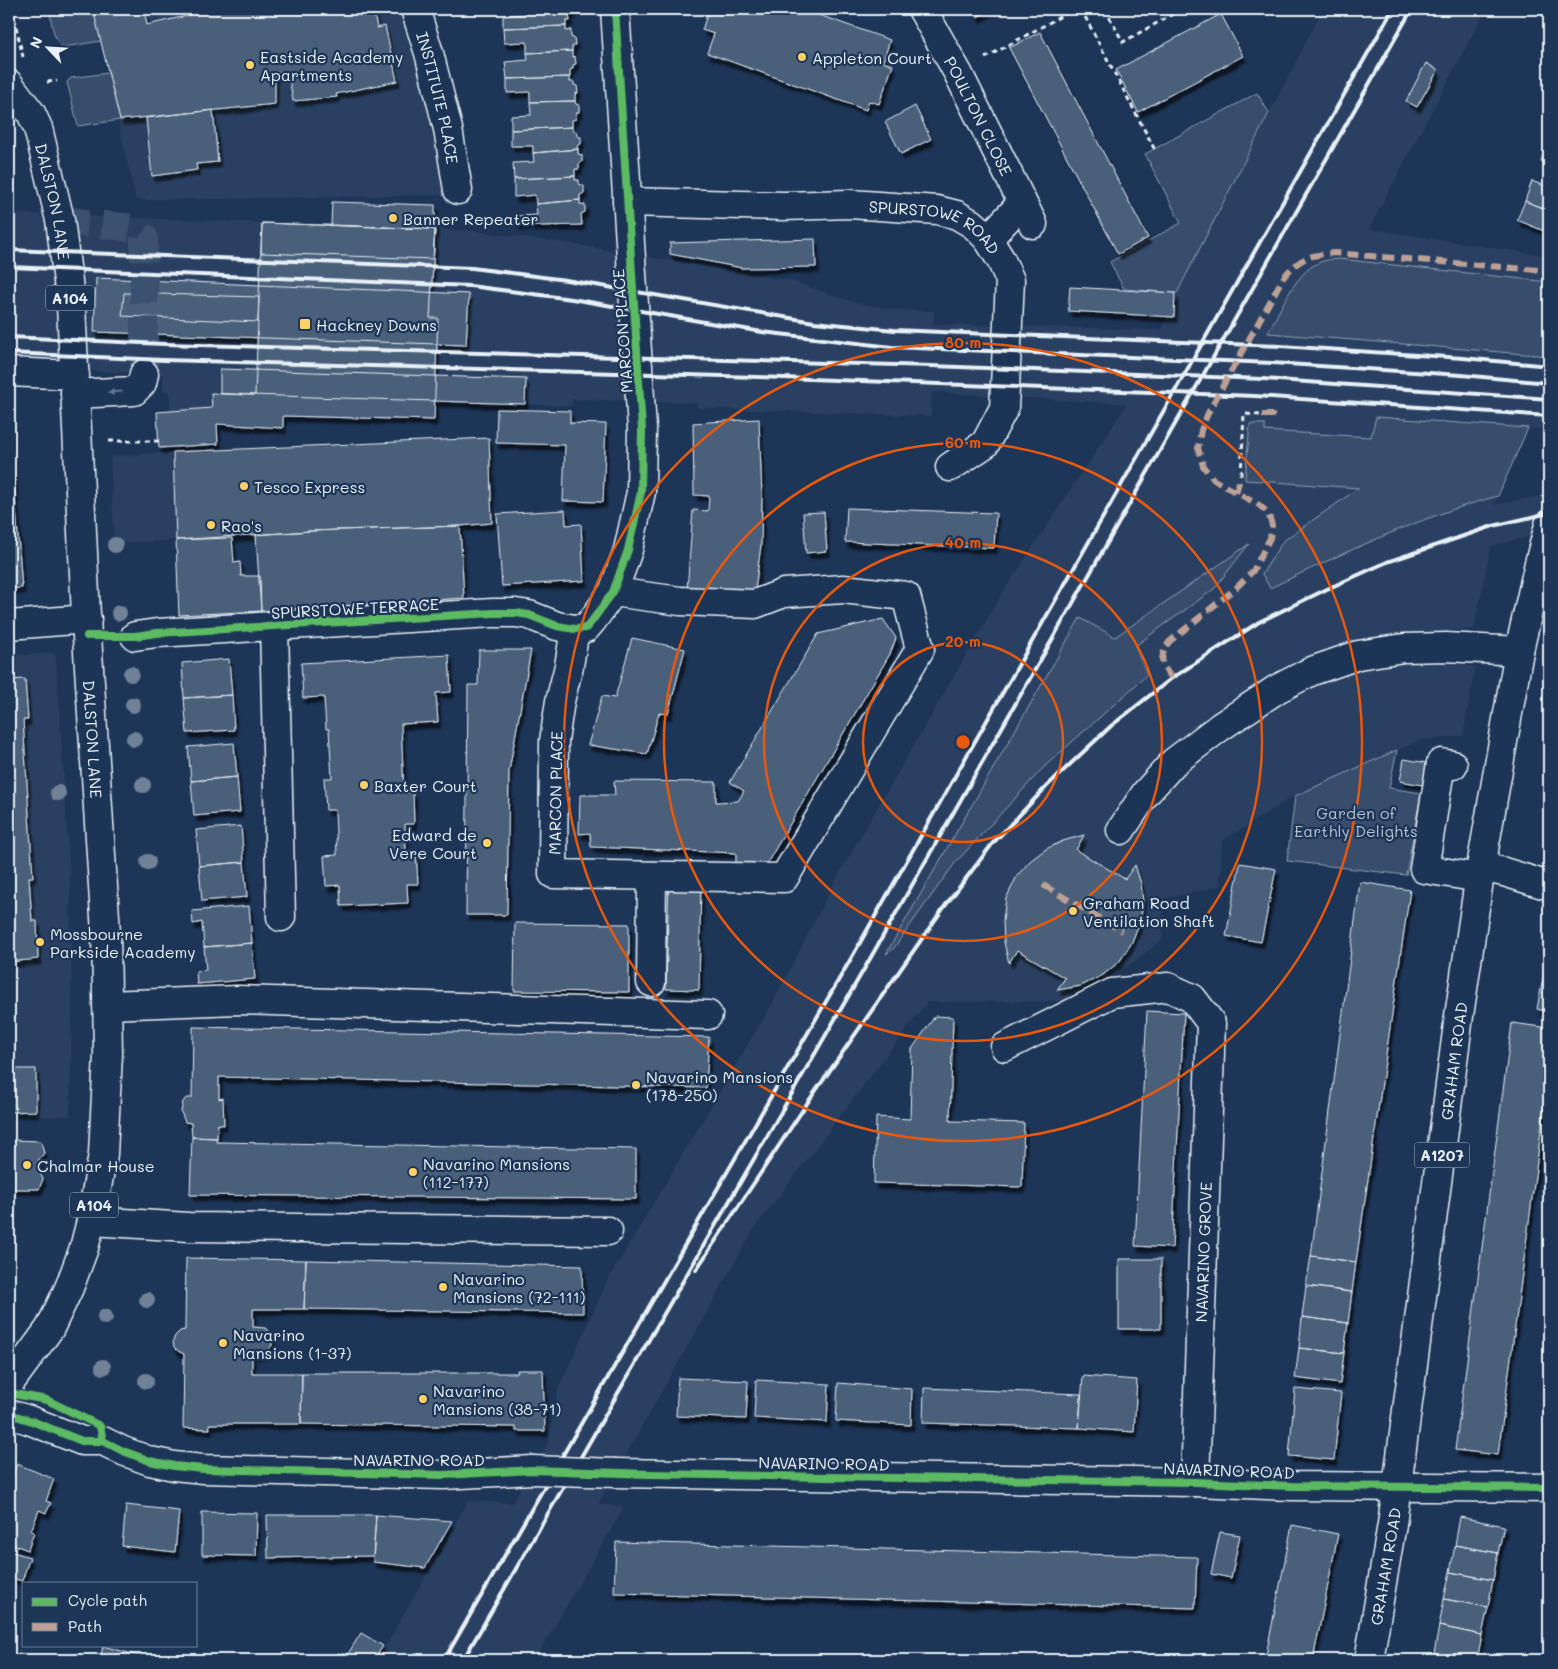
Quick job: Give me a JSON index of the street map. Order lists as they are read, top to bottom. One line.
{"streets":{"street":["INSTITUTE PLACE","POULTON CLOSE","DALSTON LANE","SPURSTOWE ROAD","A104","MARCON PLACE","SPURSTOWE TERRACE","GRAHAM ROAD","A1207","NAVARINO GROVE","NAVARINO ROAD"]},"crossings":[["POULTON CLOSE","SPURSTOWE ROAD"],["SPURSTOWE ROAD","MARCON PLACE"],["MARCON PLACE","SPURSTOWE TERRACE"],["GRAHAM ROAD","NAVARINO ROAD"],["NAVARINO GROVE","NAVARINO ROAD"]],"parks":["Garden of Earthly Delights"],"places":{"other":["Appleton Court","Eastside Academy Apartments","Banner Repeater","Tesco Express","Rao's","Baxter Court","Edward de Vere Court","Graham Road Ventilation Shaft","Mossbourne Parkside Academy","Navarino Mansions (178-250)","Chalmar House","Navarino Mansions (112-177)","Navarino Mansions (72-111)","Navarino Mansions (1-37)","Navarino Mansions (38-71)"],"transit":["Hackney Downs"]},"legend":["Cycle path","Path"],"north":"top left","rings":["80 m","60 m","40 m","20 m"]}
